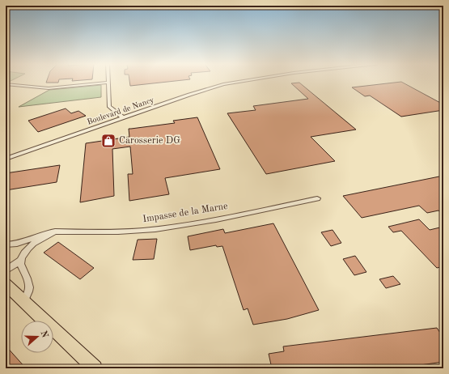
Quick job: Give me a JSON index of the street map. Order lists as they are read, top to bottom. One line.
{"streets":{"street":["Boulevard de Nancy","Impasse de la Marne"]},"places":{"shop":["Carosserie DG"]},"north":"right"}
